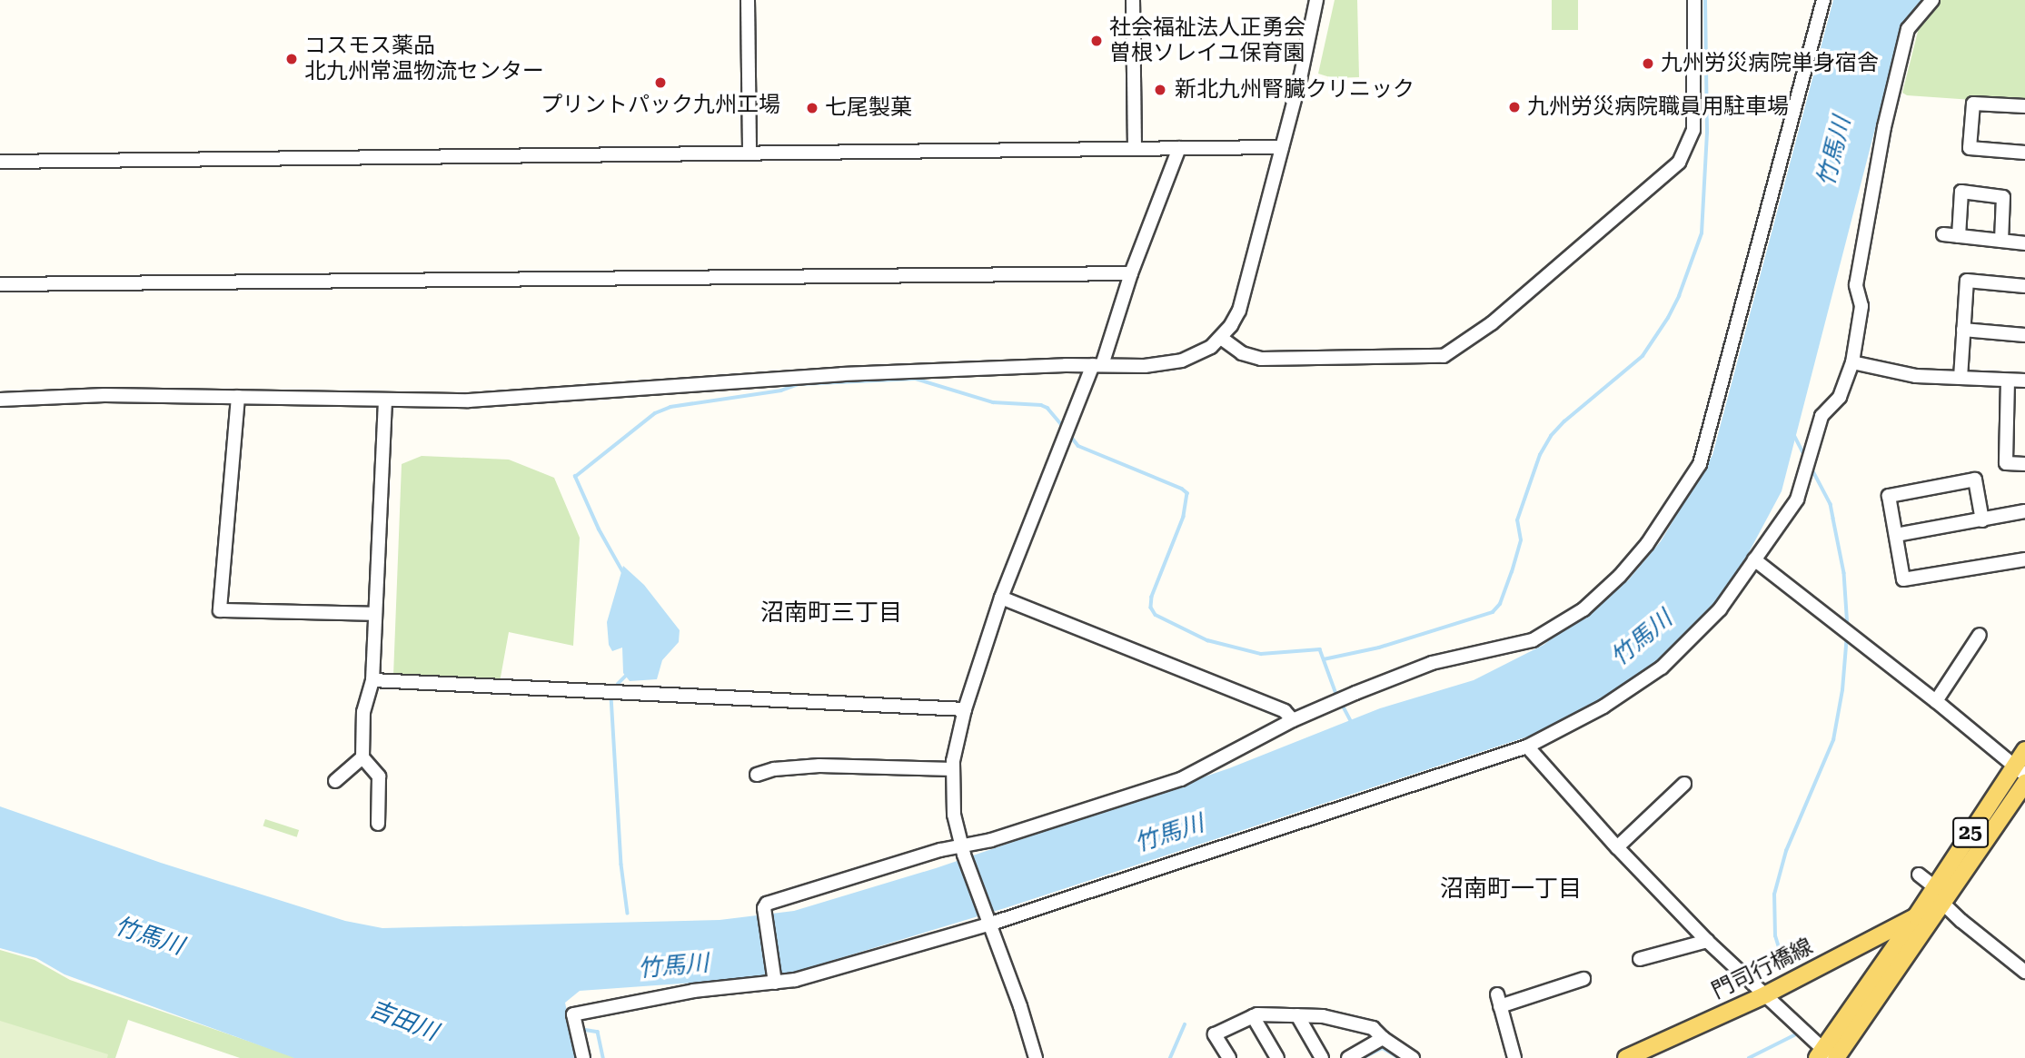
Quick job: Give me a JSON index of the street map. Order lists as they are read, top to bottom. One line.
{"streets":{"main road":["25","門司行橋線"]},"districts":["沼南町三丁目","沼南町一丁目"],"water":["竹馬川","吉田川"],"places":["社会福祉法人正勇会 曽根ソレイユ保育園","コスモス薬品 北九州常温物流センター","九州労災病院単身宿舎","プリントパック九州工場","新北九州腎臓クリニック","九州労災病院職員用駐車場","七尾製菓"]}
